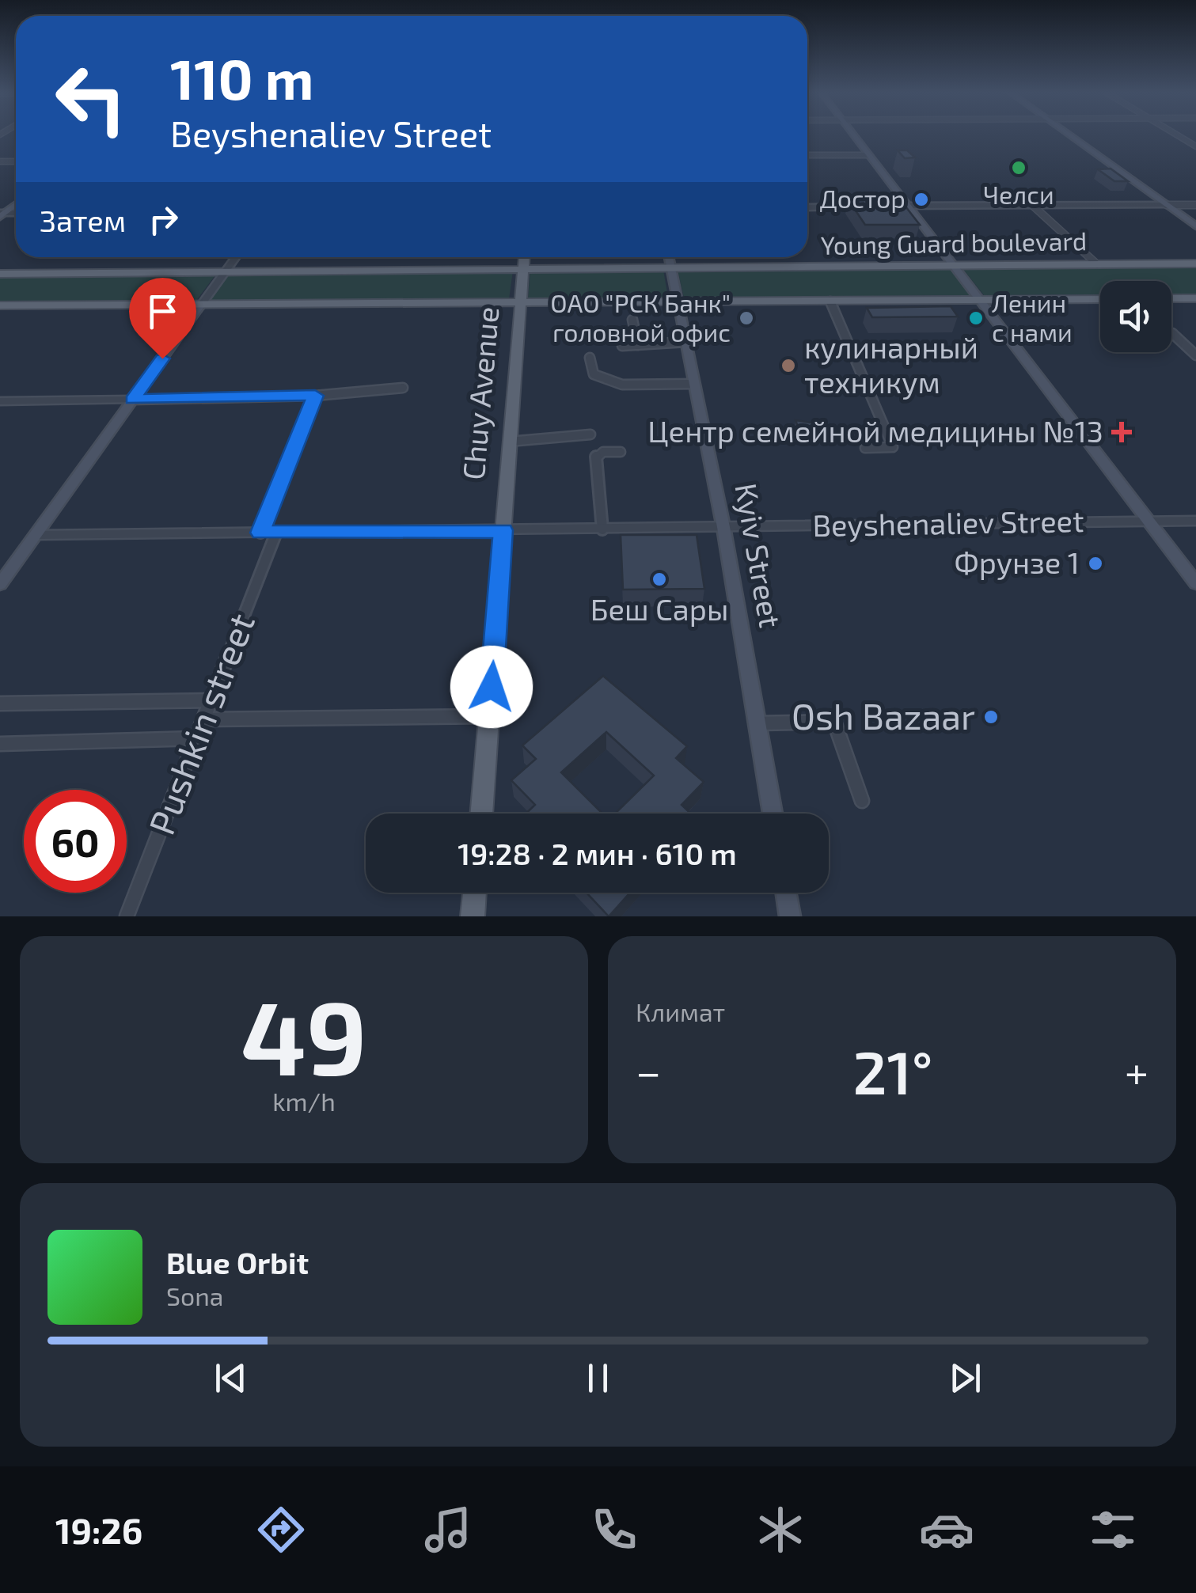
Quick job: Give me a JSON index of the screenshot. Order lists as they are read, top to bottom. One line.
{"streets":{"main road":["Young Guard boulevard","Chuy Avenue","Kyiv Street"],"street":["Beyshenaliev Street","Pushkin street"]},"crossings":[["Young Guard boulevard","Chuy Avenue"],["Young Guard boulevard","Kyiv Street"],["Chuy Avenue","Beyshenaliev Street"],["Beyshenaliev Street","Kyiv Street"],["Beyshenaliev Street","Pushkin street"]],"places":{"other":["Челси","Достор","ОАО \"РСК Банк\" головной офис","Ленин с нами","кулинарный техникум","Фрунзе 1","Беш Сары","Osh Bazaar"],"health":["Центр семейной медицины №13"]},"page":{"turn":["110 m","Beyshenaliev Street"],"then":"Затем","limit":"60","trip":"19:28 · 2 мин · 610 m","tile":[["49","km/h"],"Климат"],"heat":["−","21°","+"],"song":["Blue Orbit","Sona"],"tabs":"19:26"}}
